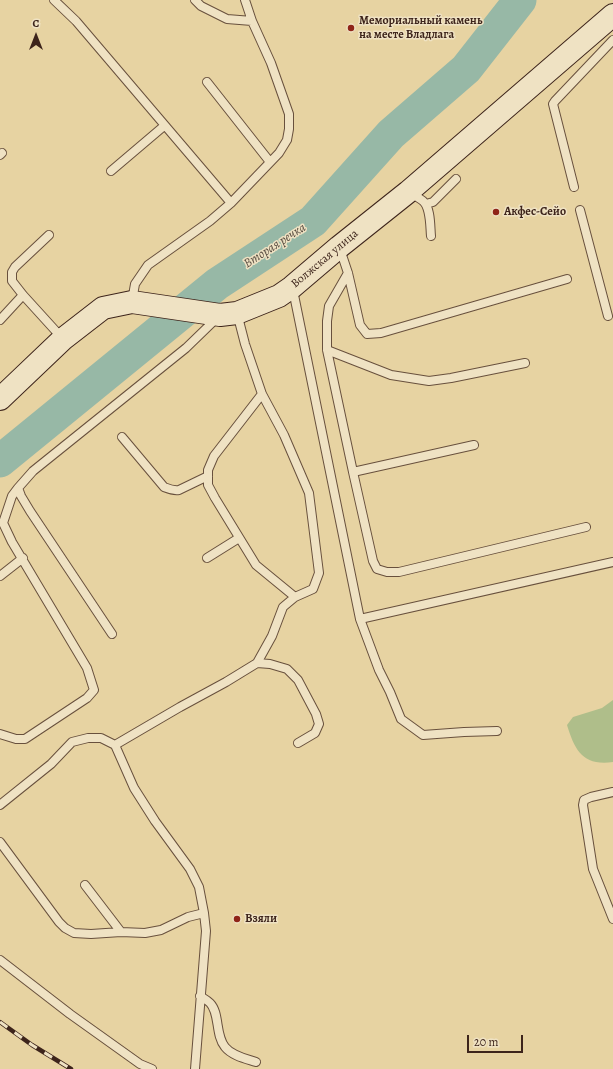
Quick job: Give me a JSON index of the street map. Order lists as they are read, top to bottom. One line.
{"streets":{"street":["Волжская улица"]},"water":["Вторая речка"],"places":["Мемориальный камень на месте Владлага","Акфес-Сейо","Взяли"],"scale_bar":"20 m","north":"top"}
